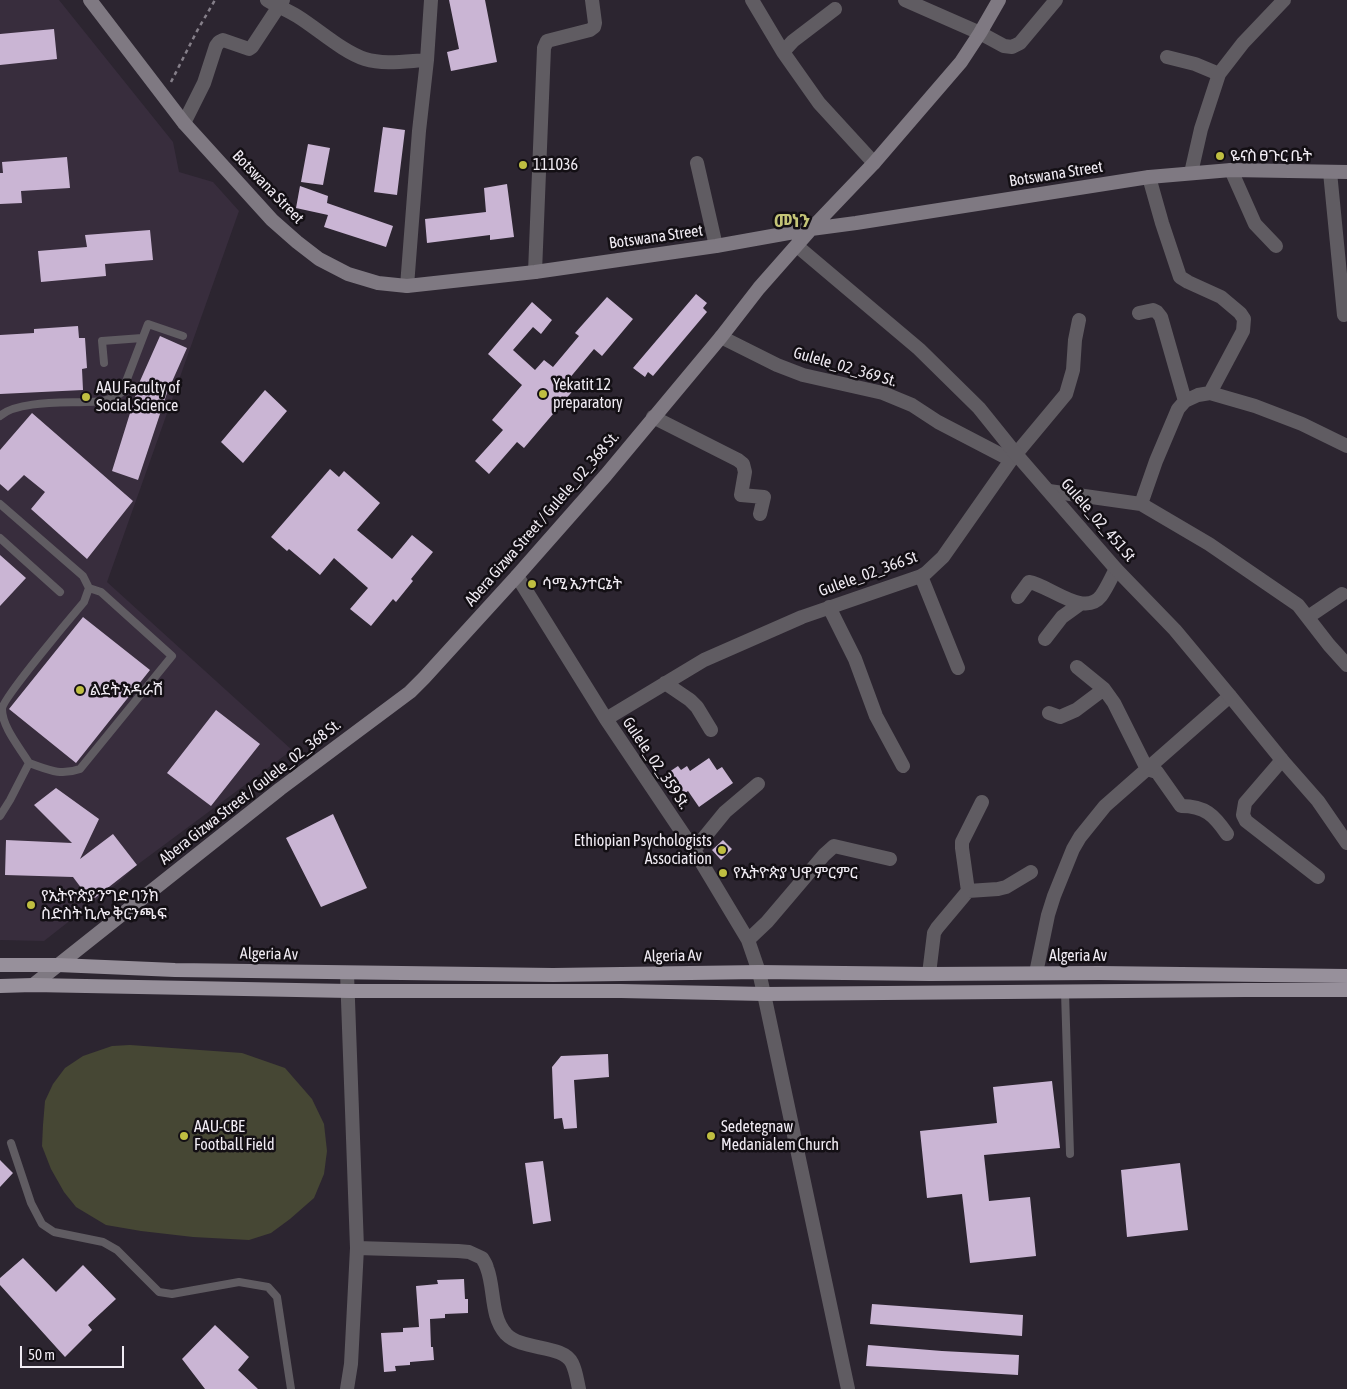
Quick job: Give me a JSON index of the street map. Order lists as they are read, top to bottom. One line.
{"streets":{"main road":["Botswana Street","Abera Gizwa Street / Gulele_02_368 St.","Algeria Av"],"street":["Gulele_02_369 St.","Gulele_02_451 St","Gulele_02_366 St","Gulele_02_359 St."]},"crossings":[["Botswana Street","Abera Gizwa Street / Gulele_02_368 St."],["Gulele_02_369 St.","Abera Gizwa Street / Gulele_02_368 St."],["Gulele_02_369 St.","Gulele_02_451 St"],["Gulele_02_369 St.","Gulele_02_366 St"],["Abera Gizwa Street / Gulele_02_368 St.","Gulele_02_451 St"],["Abera Gizwa Street / Gulele_02_368 St.","Gulele_02_359 St."],["Abera Gizwa Street / Gulele_02_368 St.","Algeria Av"],["Gulele_02_451 St","Gulele_02_366 St"],["Gulele_02_366 St","Gulele_02_359 St."],["Gulele_02_359 St.","Algeria Av"]],"districts":["መነን"],"places":["ዬናስ ፀጉር ቤት","111036","Yekatit 12 preparatory","AAU Faculty of Social Science","ሳሚ ኢንተርኔት","ልደት አዳራሽ","Ethiopian Psychologists Association","የኢትዮጵያ ህዋ ምርምር","የኢትዮጵያ ንግድ ባንክ ስድስት ኪሎ ቅርንጫፍ","AAU-CBE Football Field","Sedetegnaw Medanialem Church"],"scale_bar":"50 m"}
